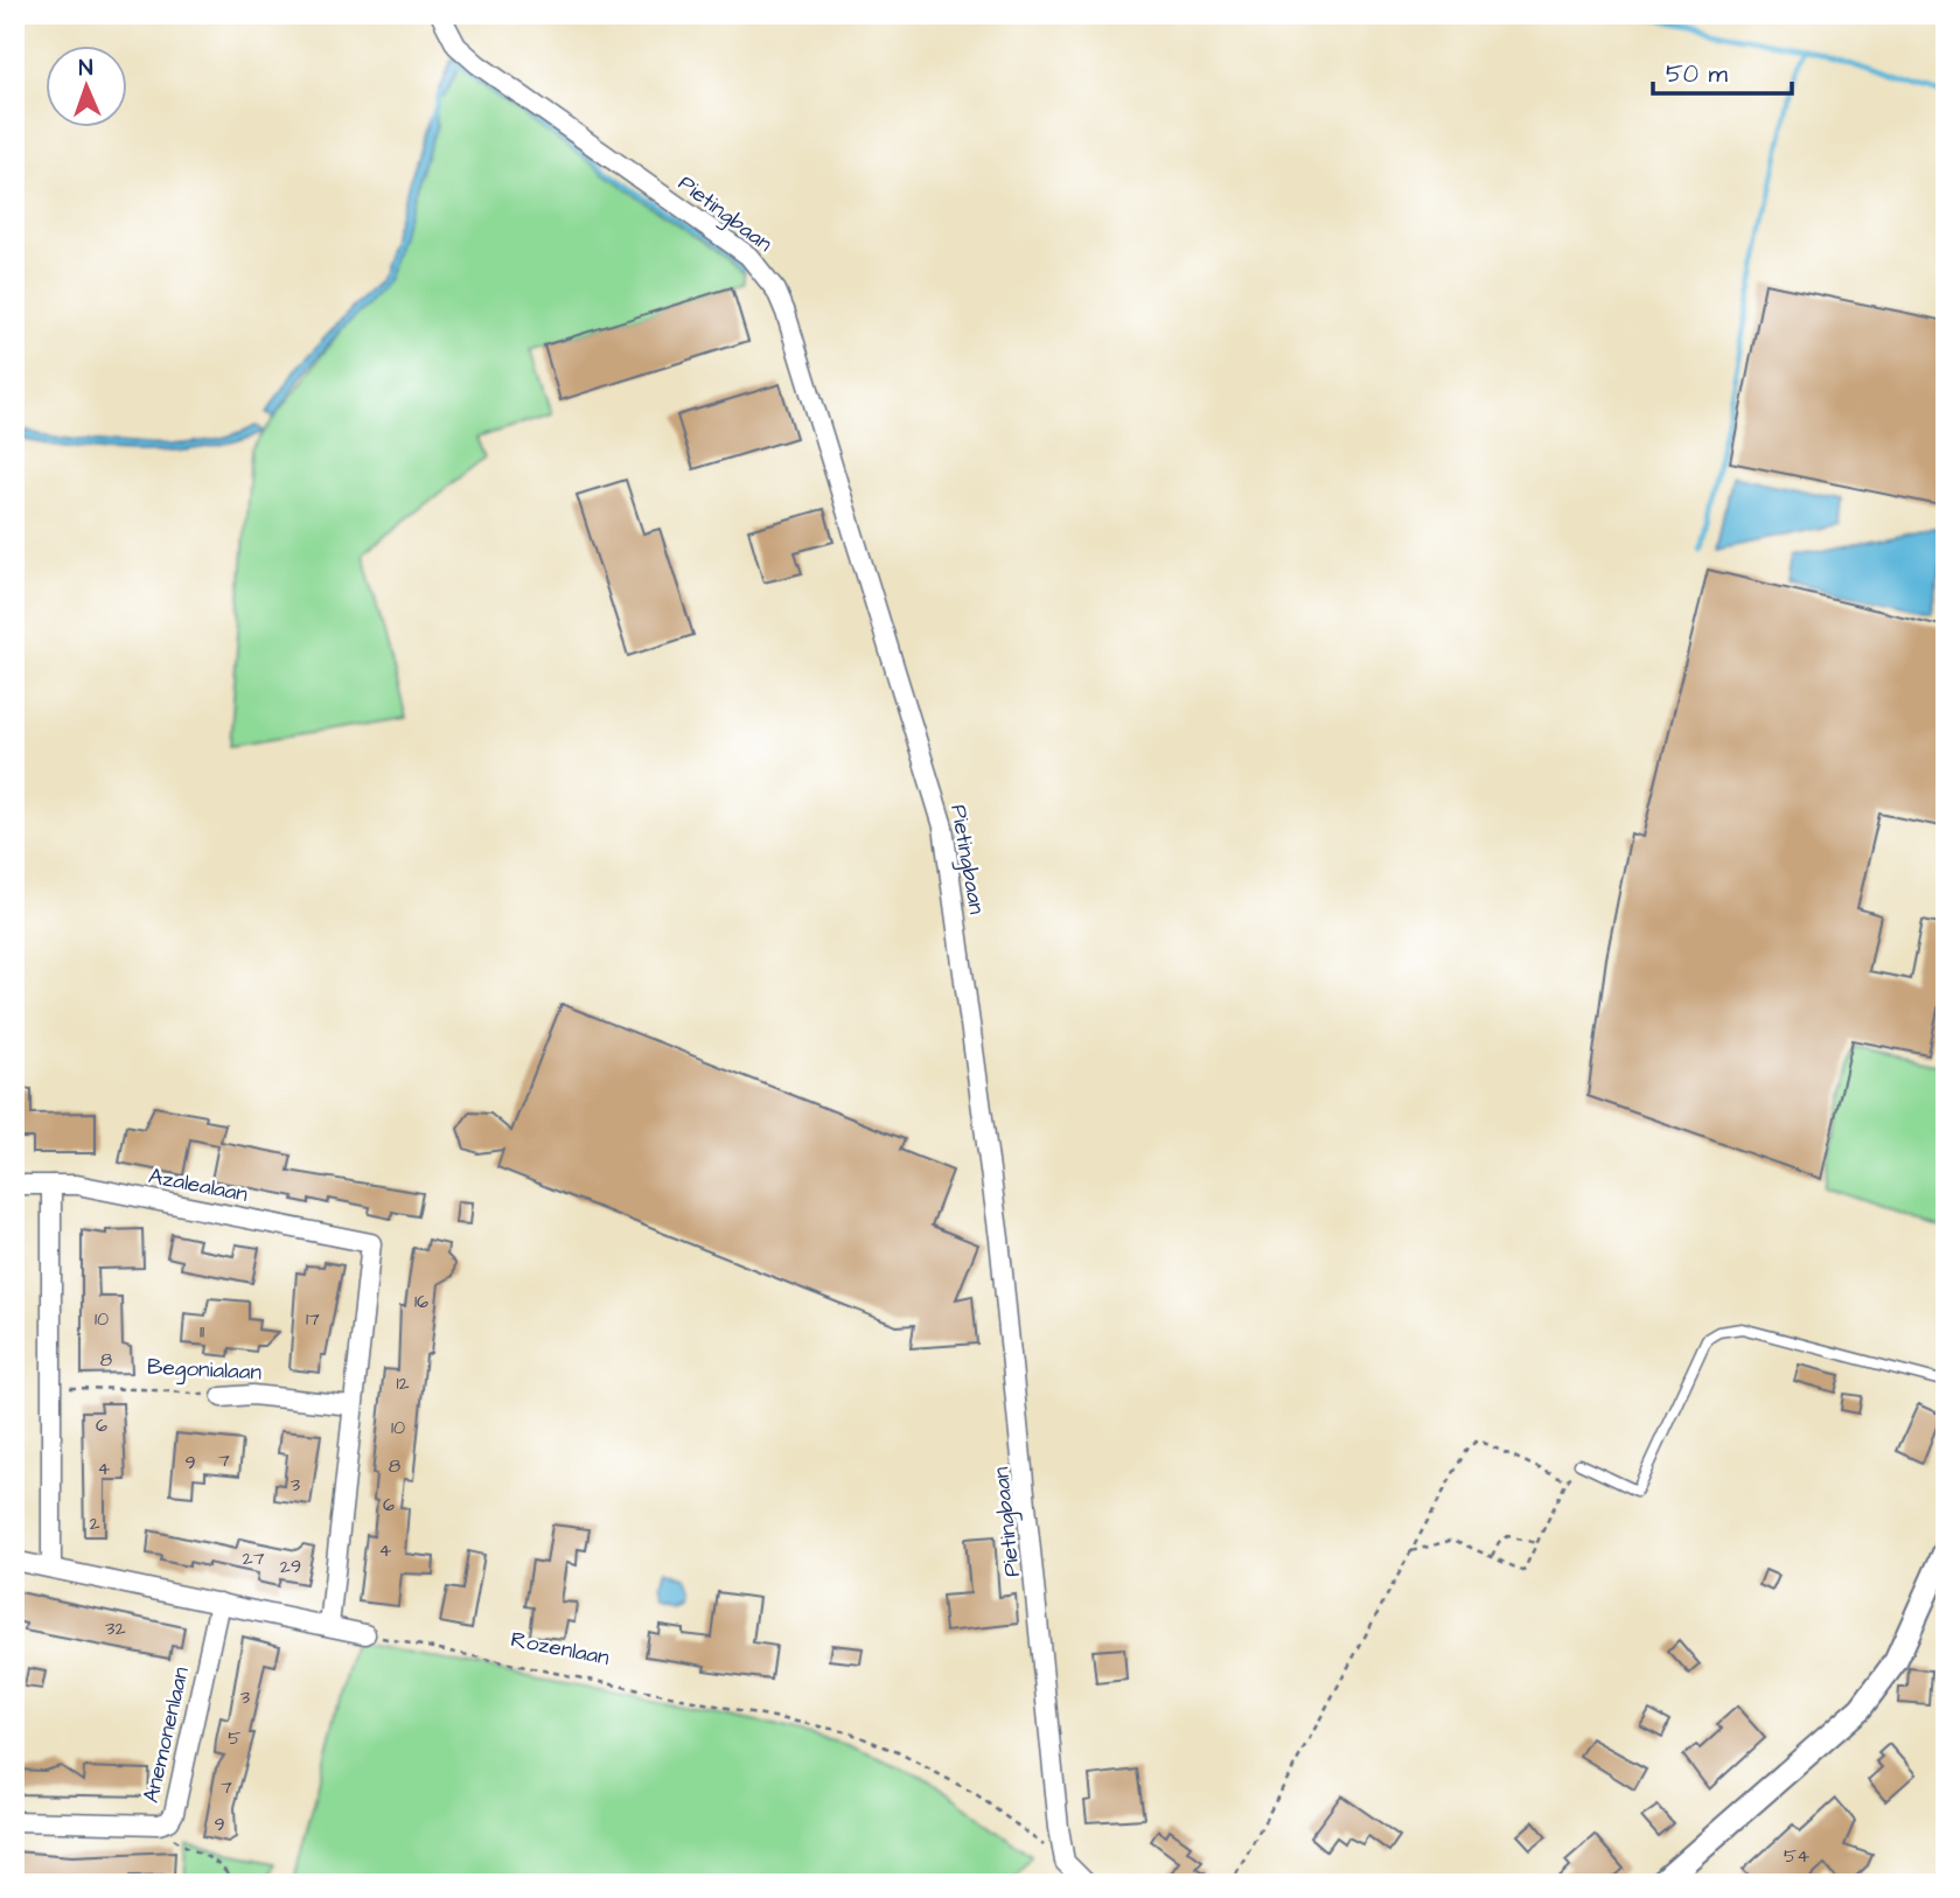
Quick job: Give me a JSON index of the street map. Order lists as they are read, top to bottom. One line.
{"streets":{"street":["Pietingbaan","Azalealaan","Begonialaan","Anemonenlaan"],"path":["Rozenlaan"]},"crossings":[["Pietingbaan","Rozenlaan"],["Azalealaan","Begonialaan"]],"house_numbers":["16","10","17","11","8","12","6","10","7","9","8","4","3","6","2","4","27","29","32","3","5","7","9","54"],"scale_bar":"50 m","north":"top"}
